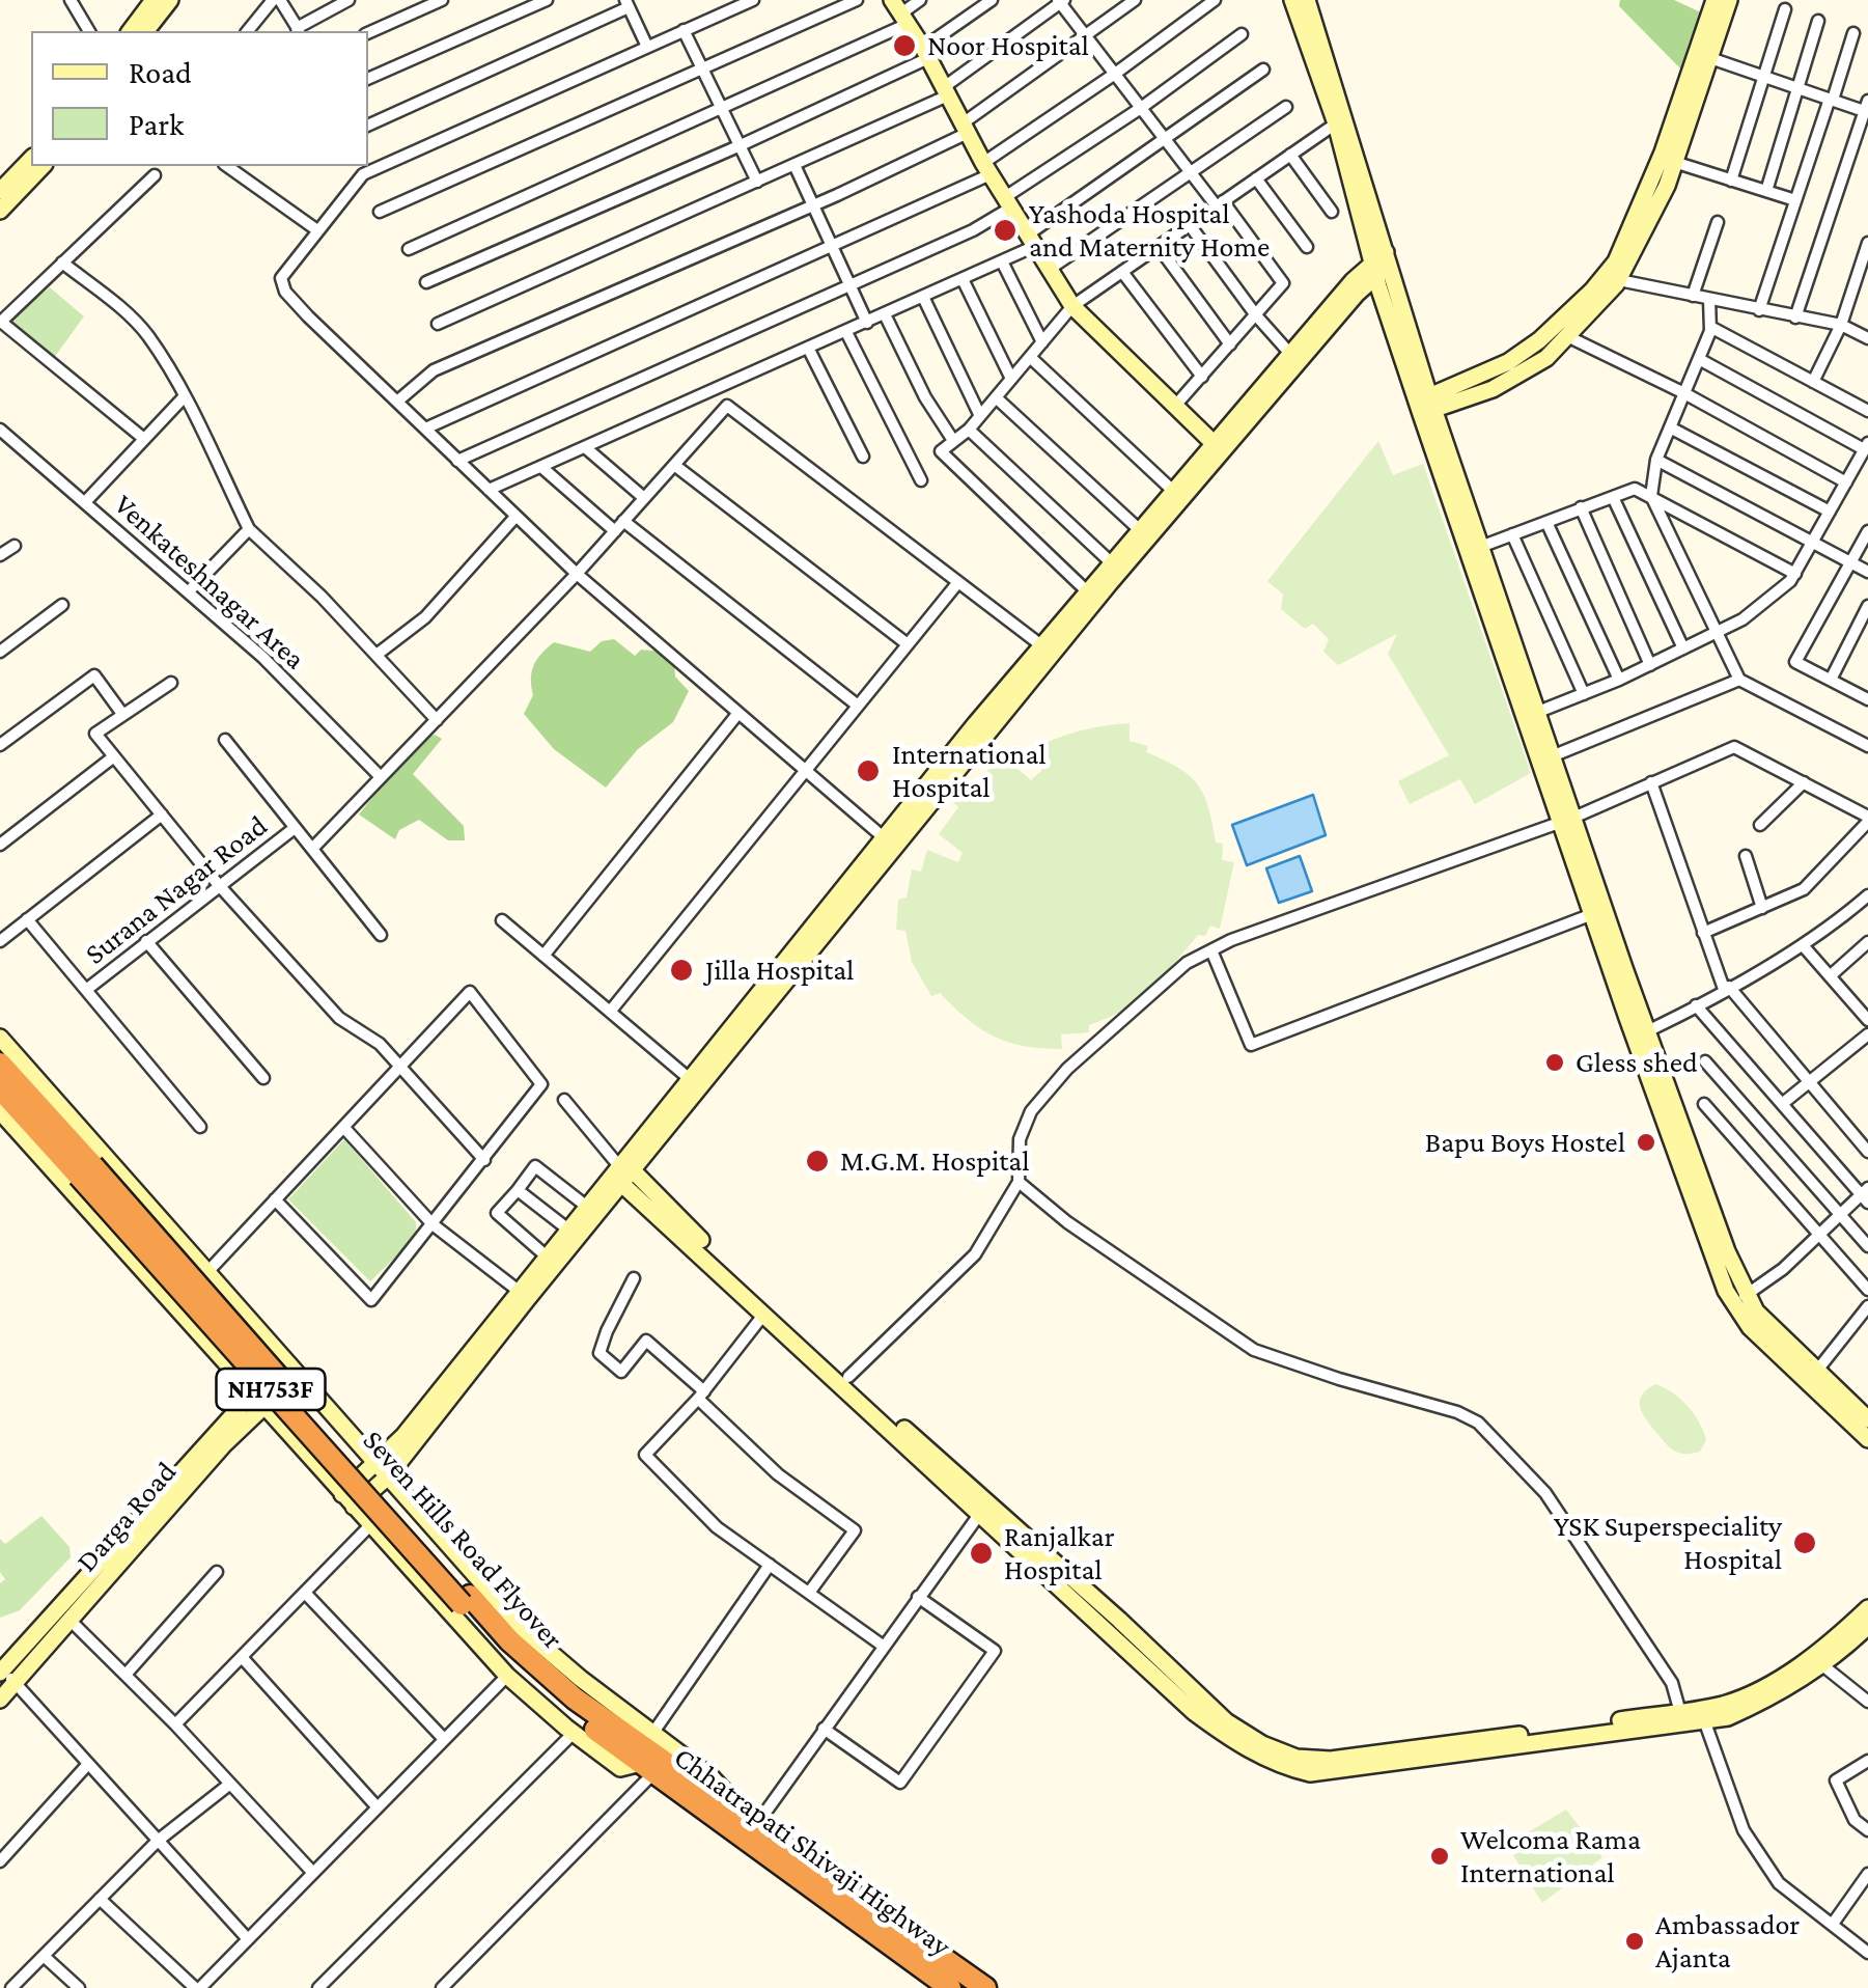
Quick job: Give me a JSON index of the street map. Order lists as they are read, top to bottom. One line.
{"streets":{"highway":["NH753F","Seven Hills Road Flyover","Chhatrapati Shivaji Highway"],"street":["Venkateshnagar Area","Surana Nagar Road","Darga Road"]},"crossings":[["Seven Hills Road Flyover","Chhatrapati Shivaji Highway"]],"places":["Noor Hospital","Yashoda Hospital and Maternity Home","International Hospital","Jilla Hospital","Gless shed","Bapu Boys Hostel","M.G.M. Hospital","YSK Superspeciality Hospital","Ranjalkar Hospital","Welcoma Rama International","Ambassador Ajanta"],"legend":["Road","Park"]}
